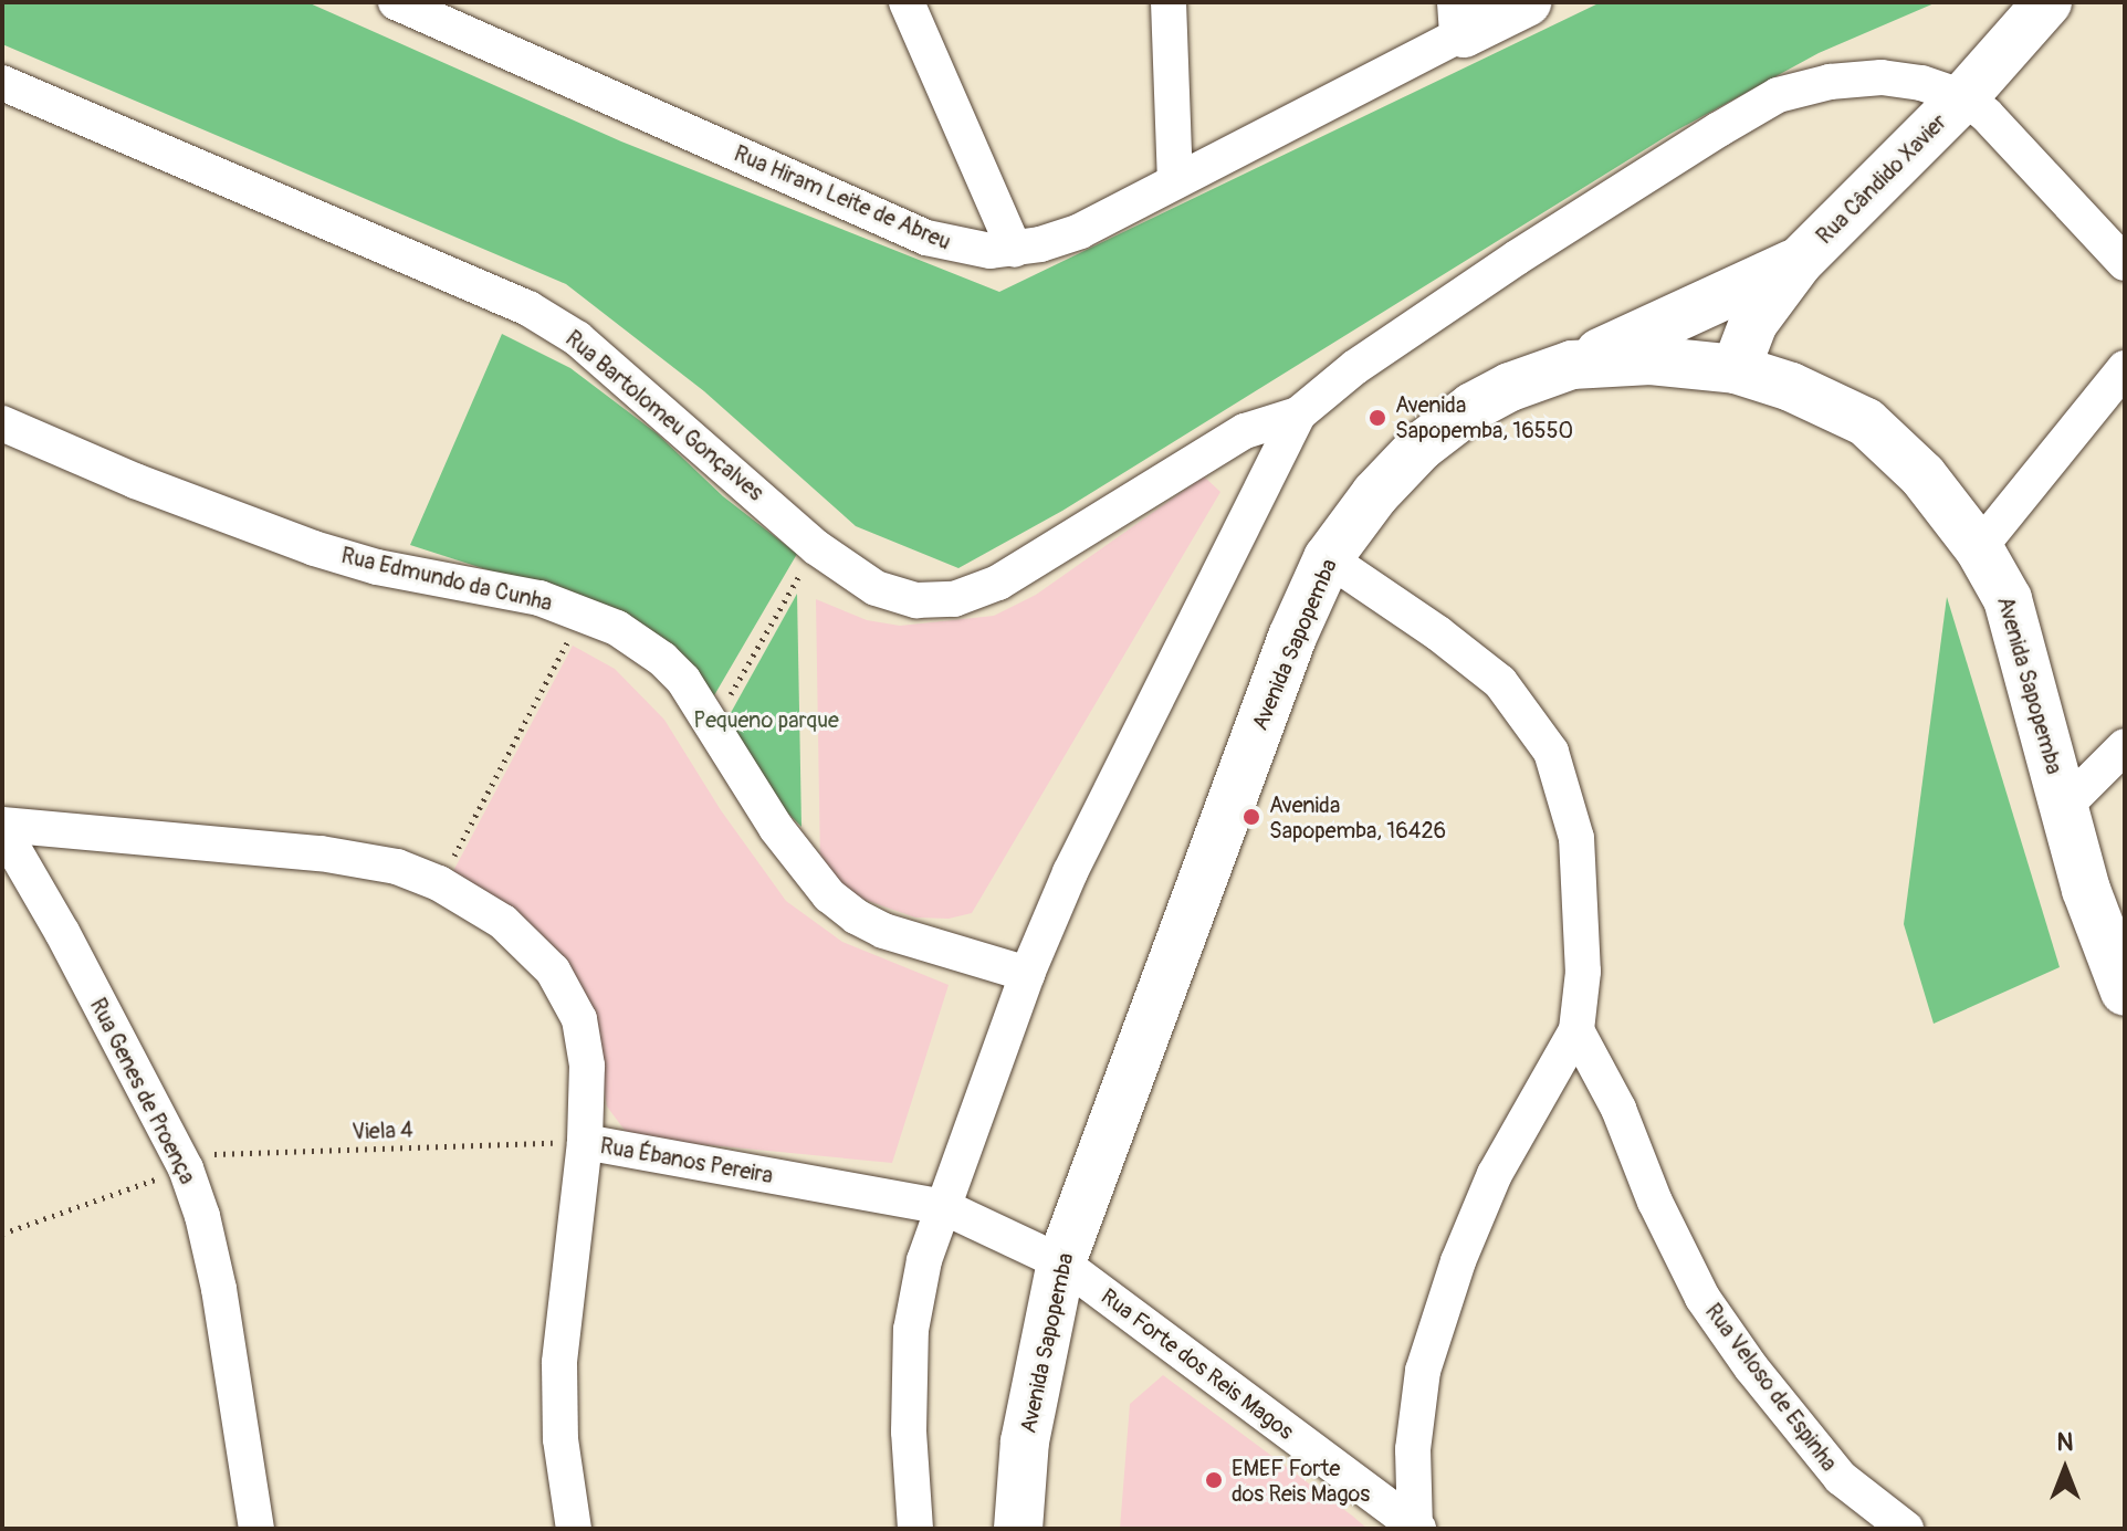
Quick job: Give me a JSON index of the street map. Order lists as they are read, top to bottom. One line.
{"streets":{"main road":["Rua Cândido Xavier","Rua Hiram Leite de Abreu","Avenida Sapopemba"],"street":["Rua Bartolomeu Gonçalves","Rua Edmundo da Cunha","Rua Genes de Proença","Rua Ébanos Pereira","Rua Forte dos Reis Magos","Rua Veloso de Espinha"],"path":["Viela 4"]},"crossings":[["Rua Cândido Xavier","Avenida Sapopemba"],["Avenida Sapopemba","Rua Ébanos Pereira"],["Avenida Sapopemba","Rua Forte dos Reis Magos"],["Rua Genes de Proença","Viela 4"],["Rua Genes de Proença","Rua Ébanos Pereira"],["Viela 4","Rua Ébanos Pereira"],["Rua Ébanos Pereira","Rua Forte dos Reis Magos"]],"parks":["Pequeno parque"],"places":["Avenida Sapopemba, 16550","Avenida Sapopemba, 16426","EMEF Forte dos Reis Magos"],"north":"top"}
